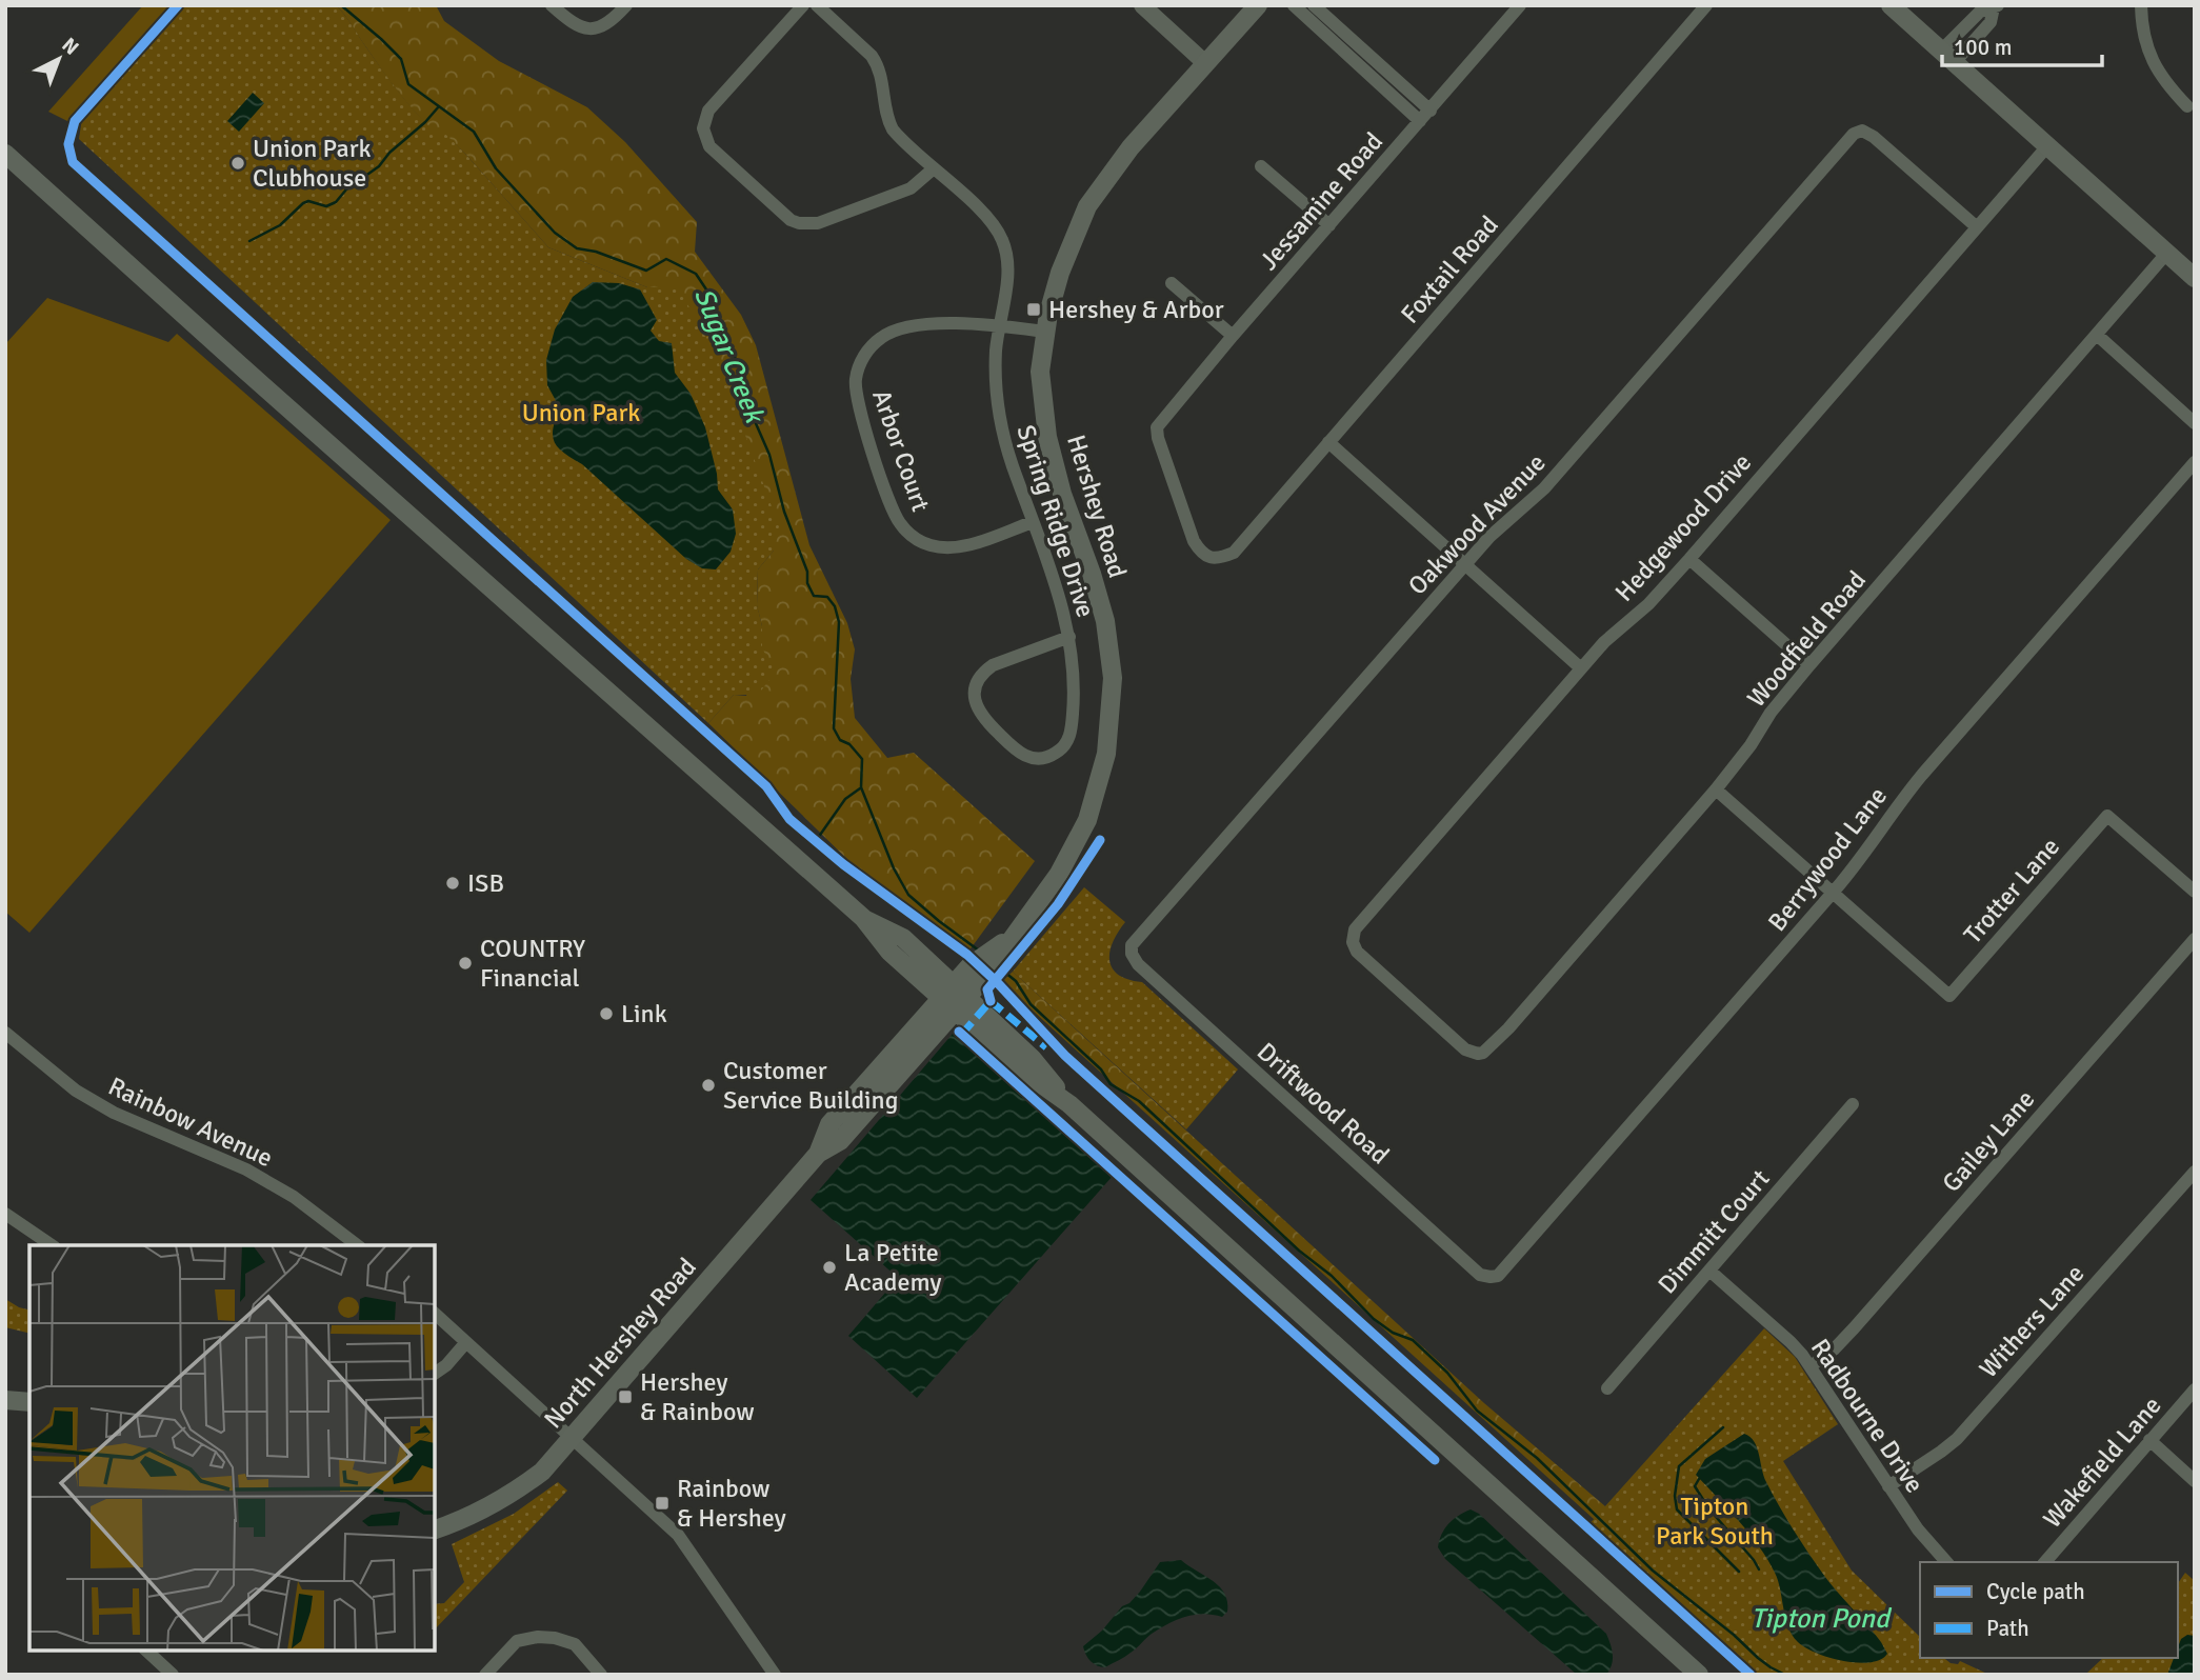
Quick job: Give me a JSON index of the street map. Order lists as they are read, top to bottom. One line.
{"streets":{"main road":["Hershey Road","North Hershey Road"],"street":["Jessamine Road","Foxtail Road","Arbor Court","Spring Ridge Drive","Oakwood Avenue","Hedgewood Drive","Woodfield Road","Berrywood Lane","Trotter Lane","Driftwood Road","Rainbow Avenue","Gailey Lane","Dimmitt Court","Withers Lane","Radbourne Drive","Wakefield Lane"]},"crossings":[["Jessamine Road","Foxtail Road"],["Arbor Court","Hershey Road"],["Arbor Court","Spring Ridge Drive"],["Hershey Road","North Hershey Road"],["Oakwood Avenue","Hedgewood Drive"],["Oakwood Avenue","Driftwood Road"],["Hedgewood Drive","Woodfield Road"],["Berrywood Lane","Trotter Lane"],["Berrywood Lane","Driftwood Road"],["Gailey Lane","Radbourne Drive"],["Dimmitt Court","Radbourne Drive"],["Withers Lane","Radbourne Drive"]],"water":["Sugar Creek","Tipton Pond"],"parks":["Union Park","Tipton Park South"],"places":{"other":["Union Park Clubhouse","ISB","COUNTRY Financial","Link","Customer Service Building","La Petite Academy"],"transit":["Hershey & Arbor","Hershey & Rainbow","Rainbow & Hershey"]},"legend":["Cycle path","Path"],"scale_bar":"100 m","north":"top right"}
